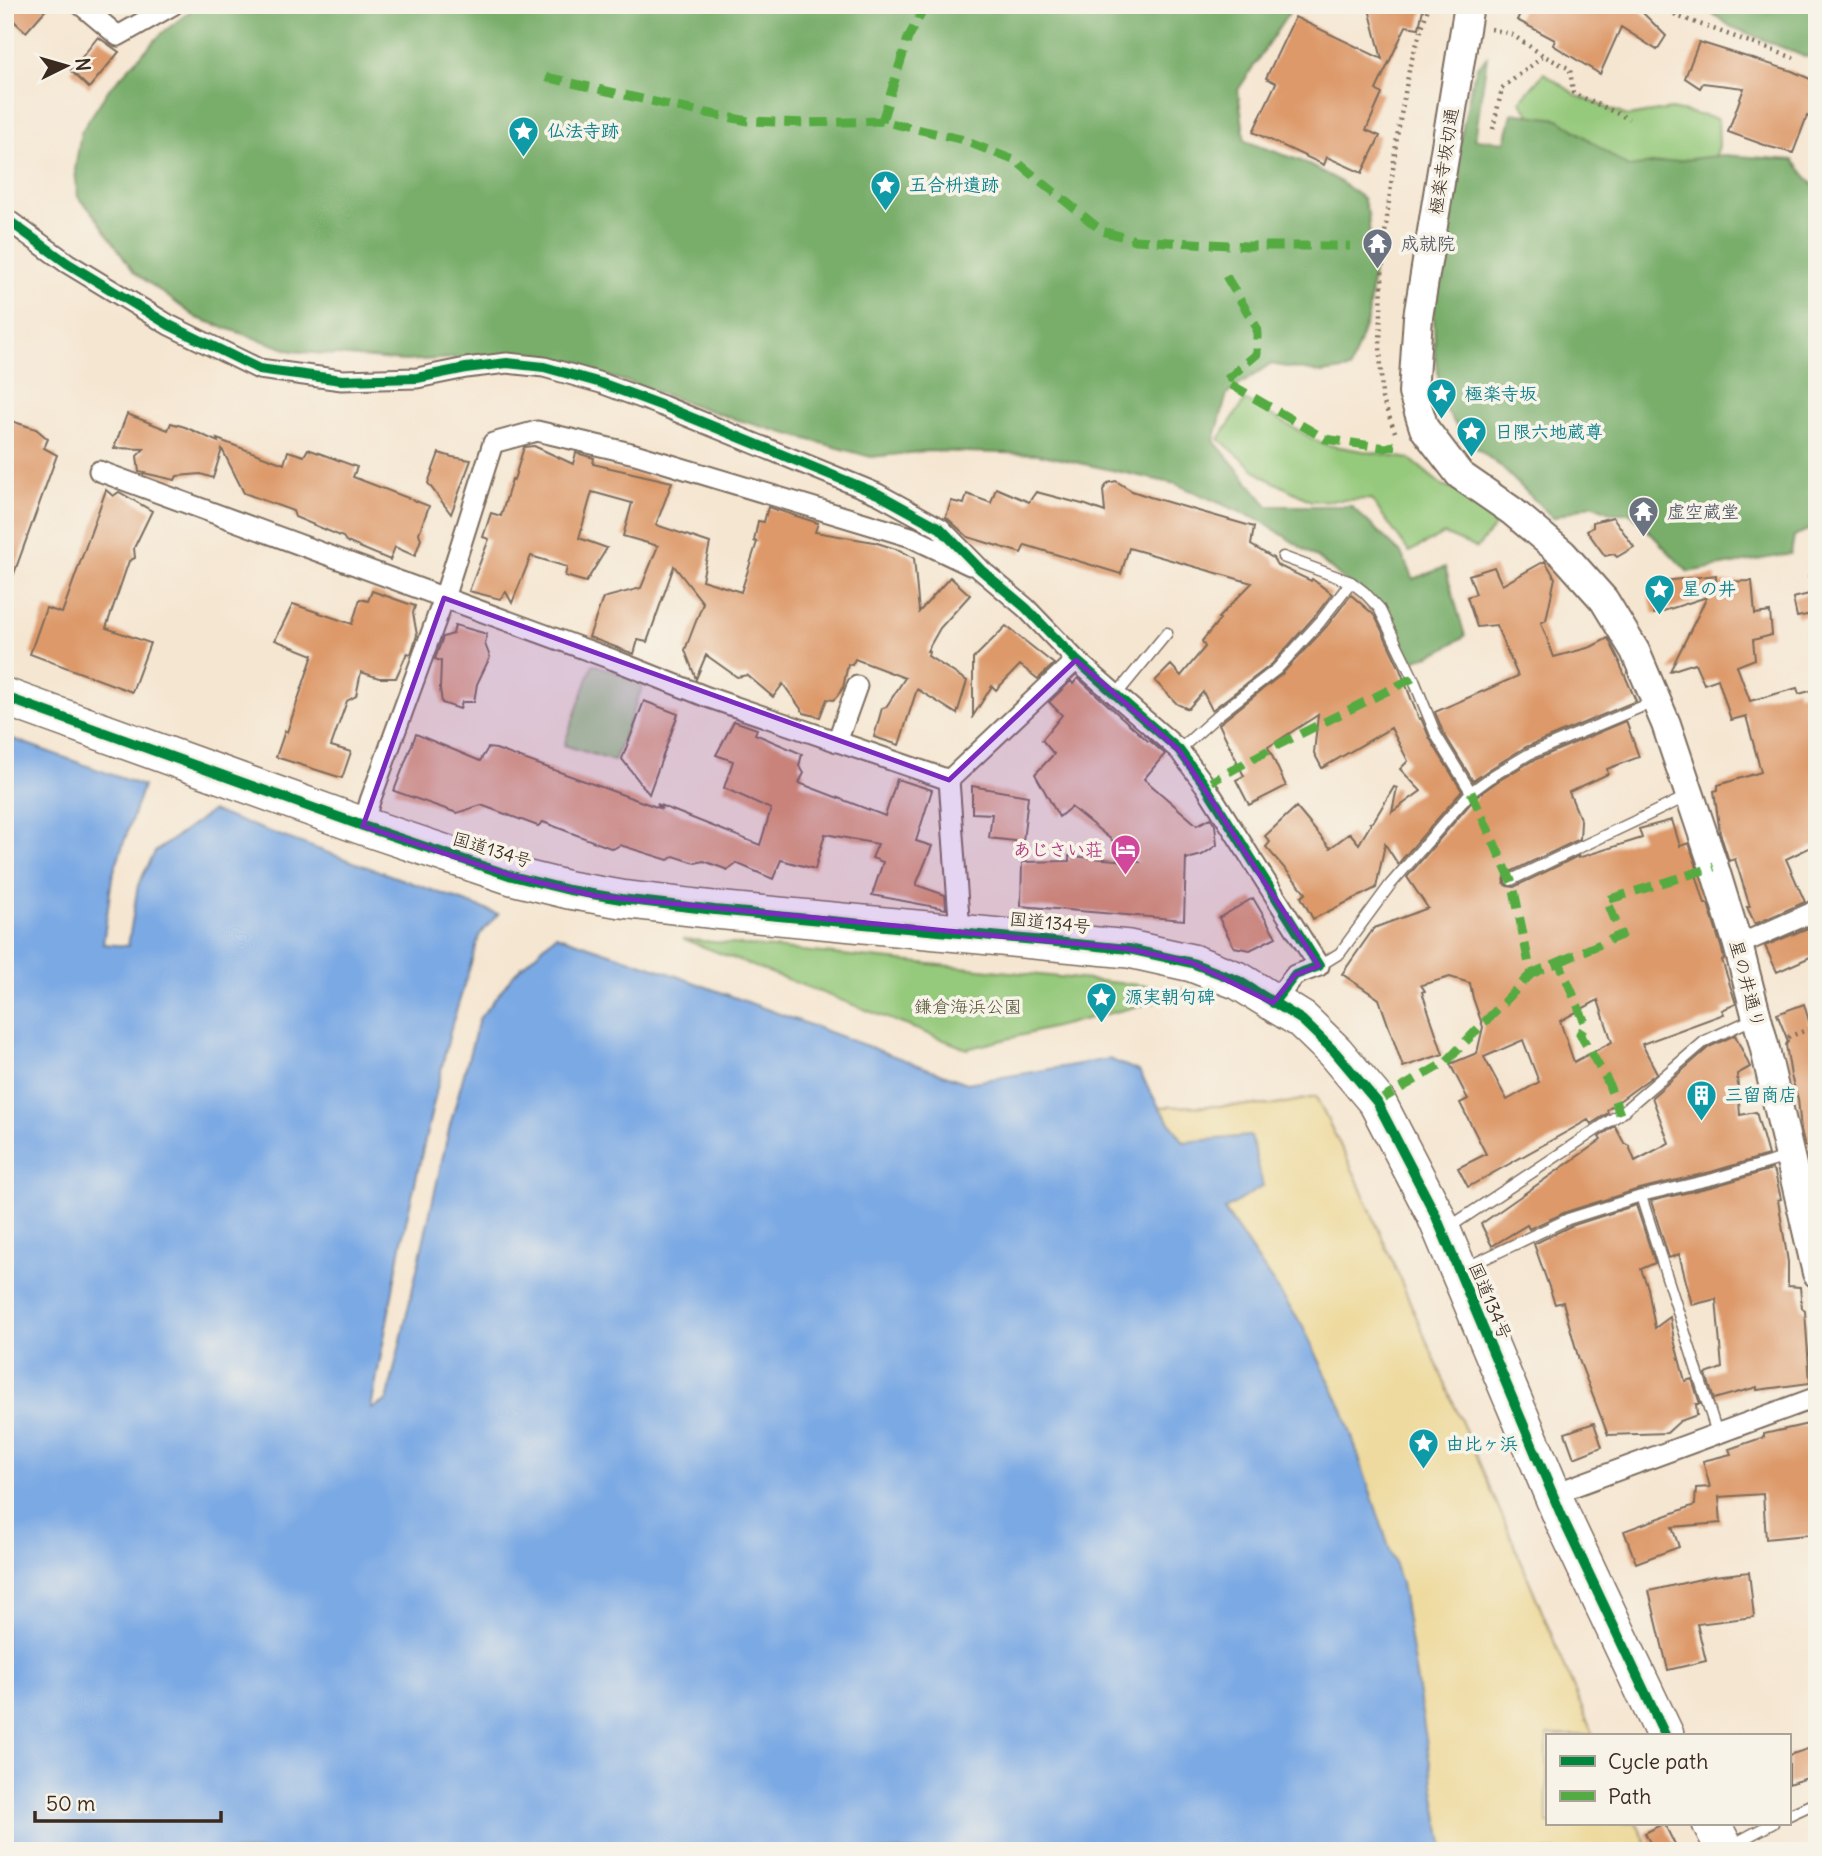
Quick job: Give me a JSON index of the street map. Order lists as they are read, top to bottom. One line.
{"streets":{"highway":["国道134号"],"street":["極楽寺坂切通","星の井通り"]},"crossings":[["極楽寺坂切通","星の井通り"]],"parks":["鎌倉海浜公園"],"places":{"place":["仏法寺跡","五合枡遺跡","極楽寺坂","日限六地蔵尊","星の井","源実朝句碑","由比ヶ浜"],"temple":["成就院","虚空蔵堂"],"hotel":["あじさい荘"],"building":["三留商店"]},"legend":["Cycle path","Path"],"scale_bar":"50 m","north":"right"}
